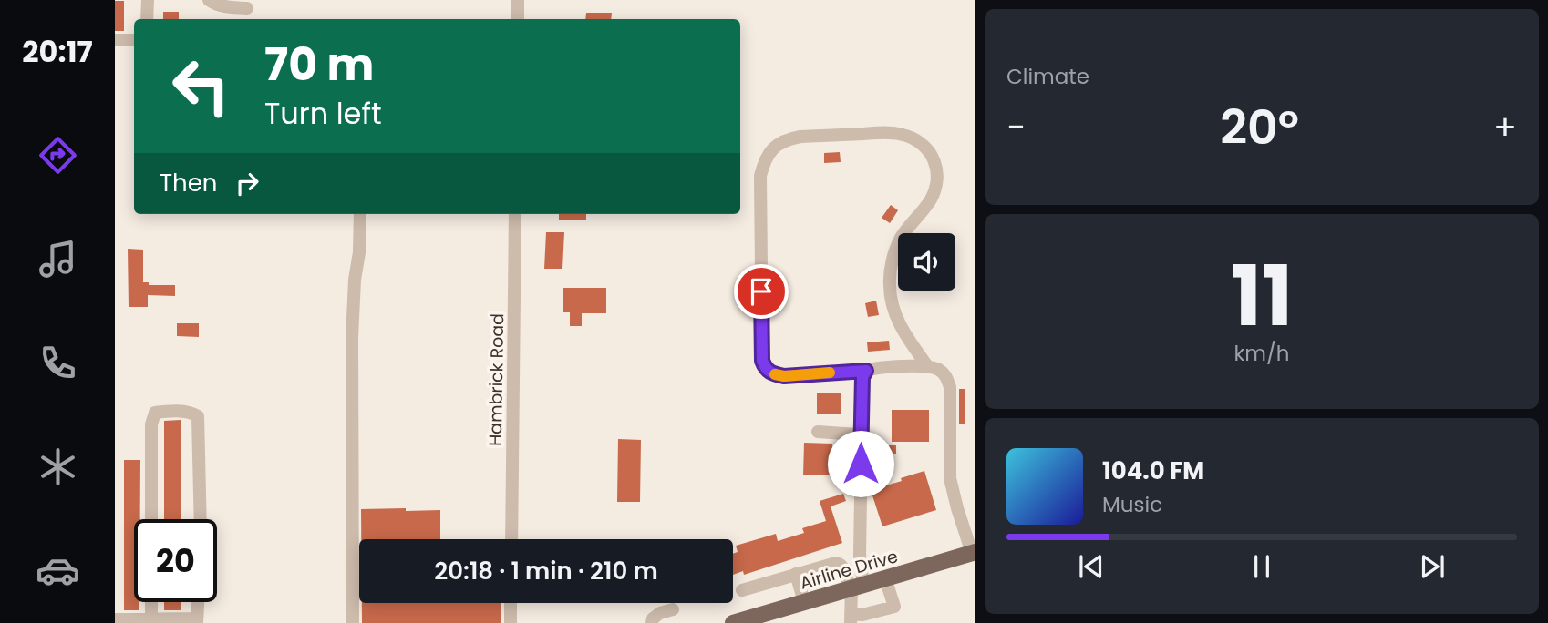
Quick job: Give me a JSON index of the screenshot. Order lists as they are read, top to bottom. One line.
{"streets":{"main road":["Airline Drive"],"street":["Hambrick Road"]},"page":{"tabs":"20:17","tile":["Climate",["11","km/h"]],"turn":["70 m","Turn left"],"heat":["−","20°","+"],"then":"Then","song":["104.0 FM","Music"],"limit":"20","trip":"20:18 · 1 min · 210 m"}}
